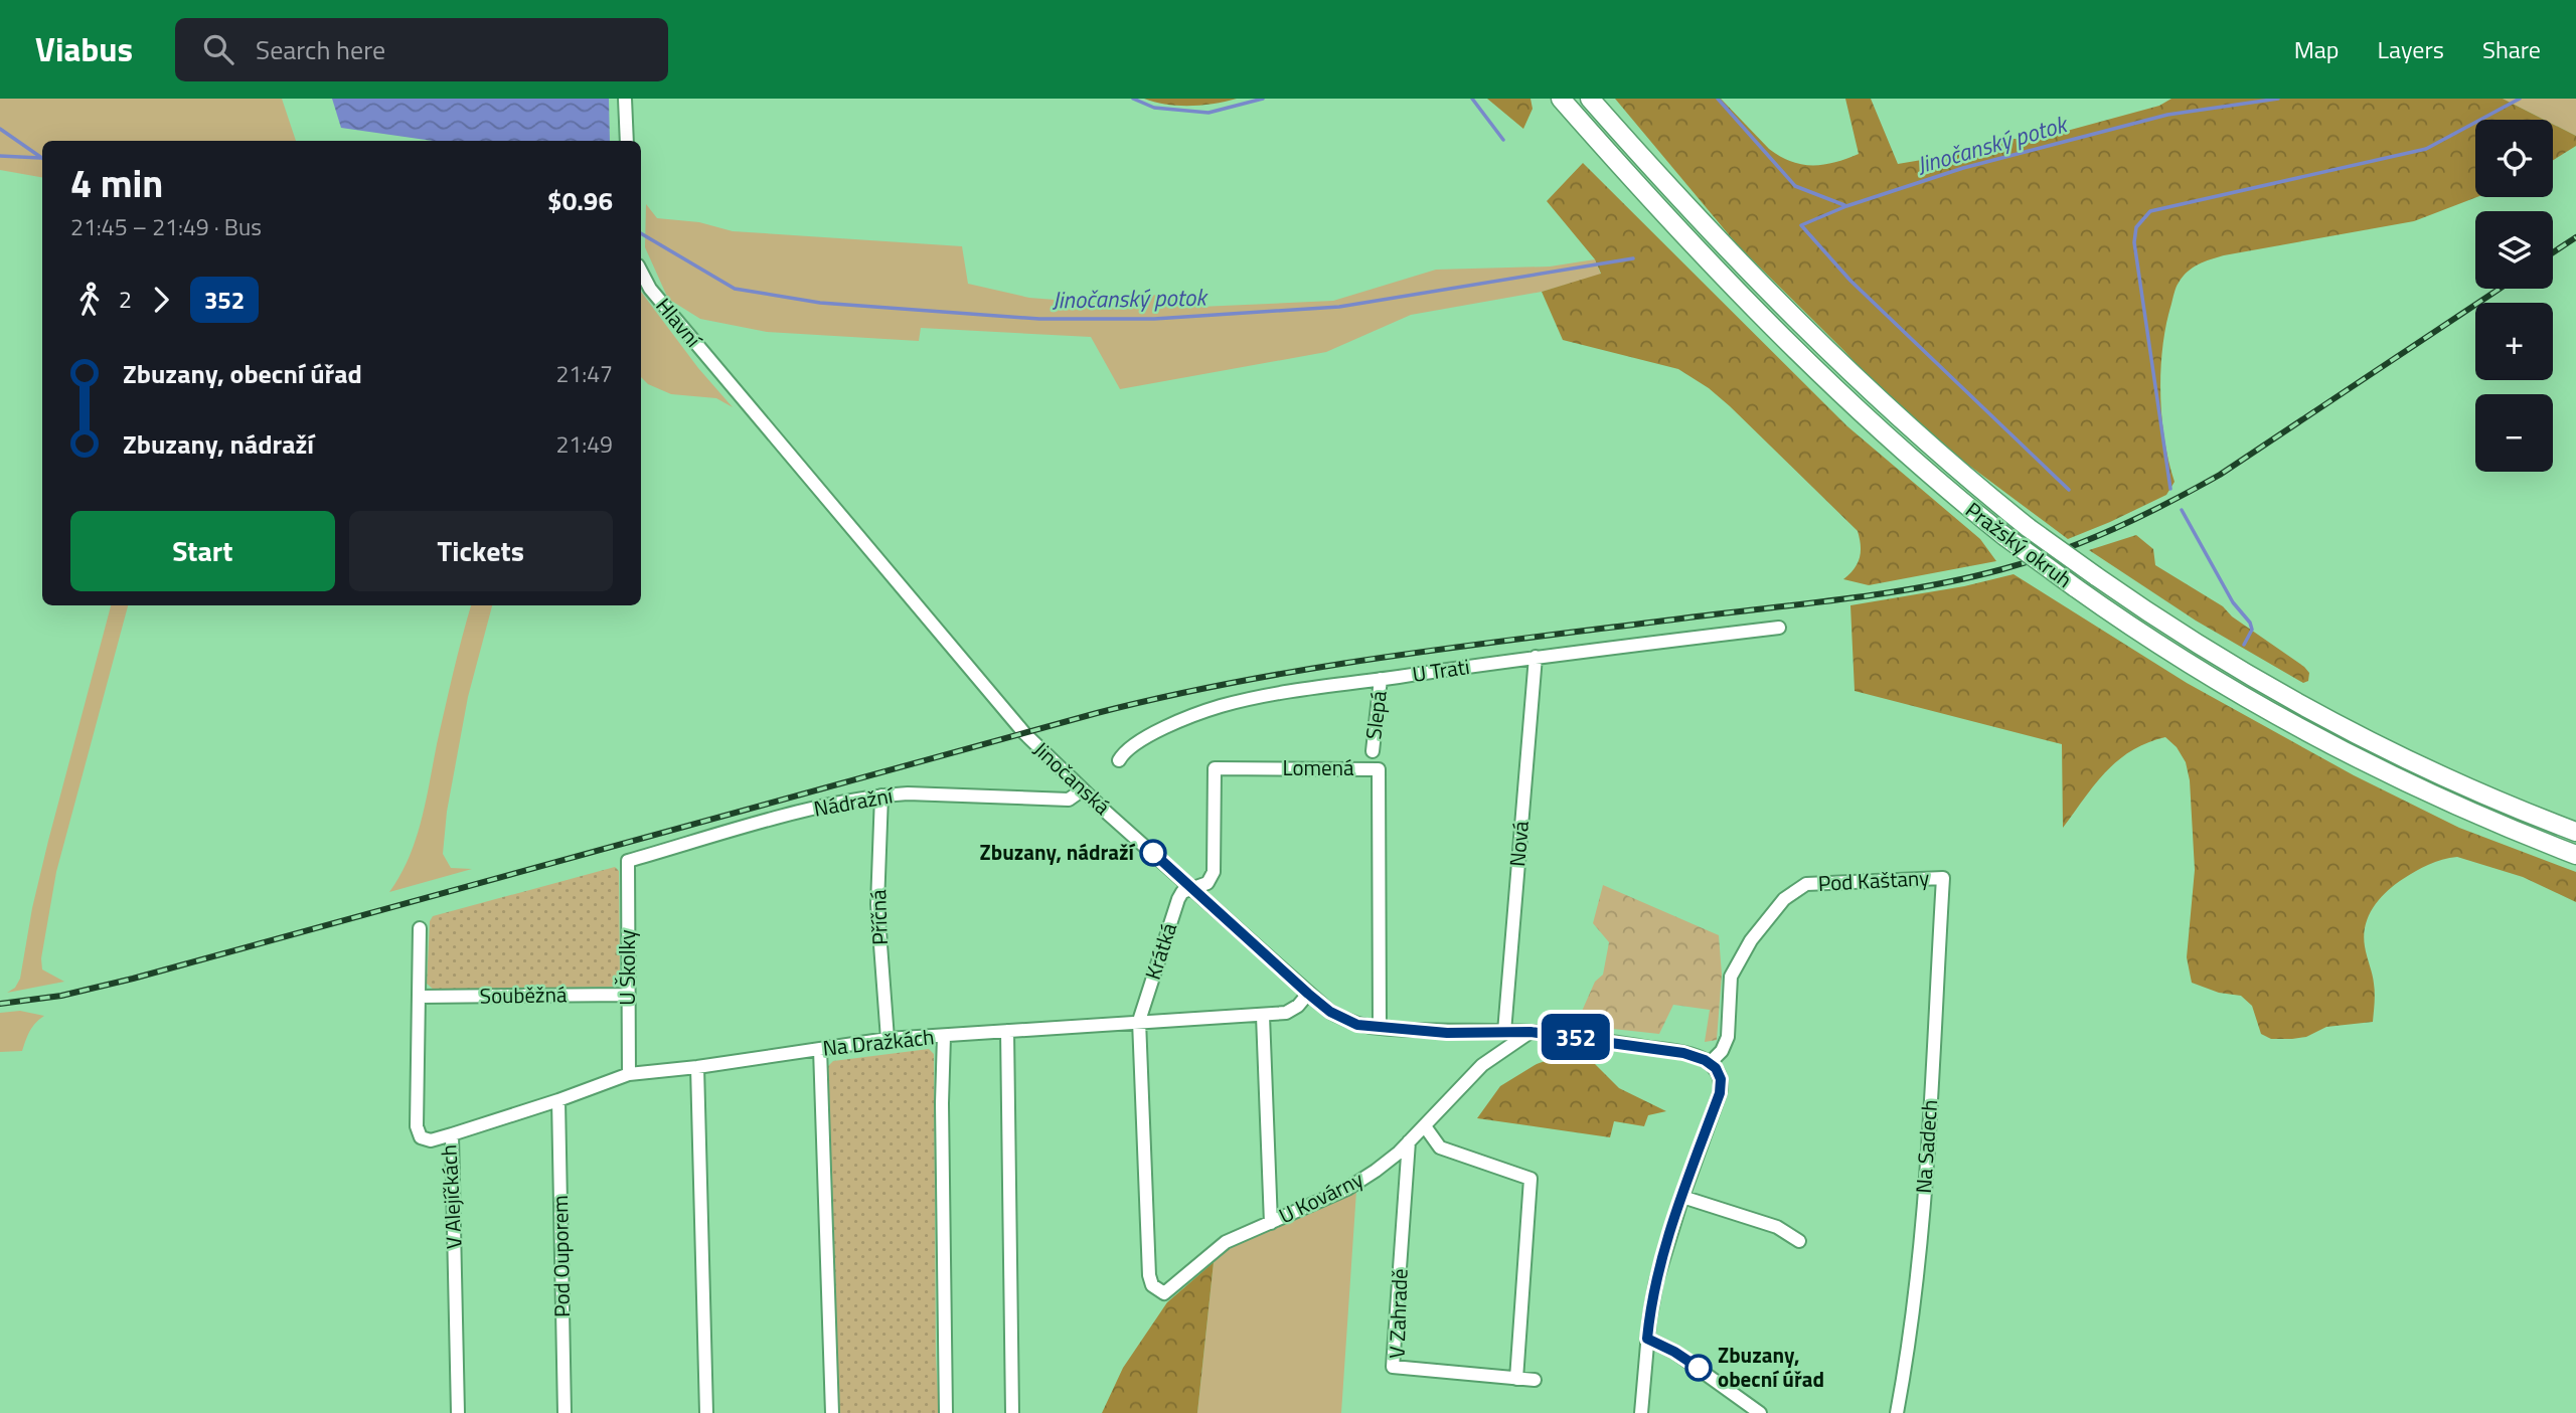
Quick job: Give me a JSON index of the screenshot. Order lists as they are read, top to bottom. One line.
{"streets":{"highway":["Pražský okruh"],"street":["Hlavní","U Trati","Slepá","Lomená","Jinočanská","Nádražní","Nová","Pod Kaštany","Příčná","Krátká","U Školky","Souběžná","Na Dražkách","Na Sadech","V Alejíčkách","U Kovárny","Pod Ouporem","V Zahradě"]},"crossings":[["Hlavní","Jinočanská"],["U Trati","Slepá"],["U Trati","Nová"],["Lomená","Jinočanská"],["Lomená","Krátká"],["Jinočanská","Nádražní"],["Jinočanská","Nová"],["Jinočanská","Pod Kaštany"],["Jinočanská","Krátká"],["Jinočanská","Na Dražkách"],["Jinočanská","U Kovárny"],["Nádražní","Příčná"],["Nádražní","U Školky"],["Pod Kaštany","Na Sadech"],["Příčná","Na Dražkách"],["Krátká","Na Dražkách"],["Krátká","U Kovárny"],["U Školky","Souběžná"],["U Školky","Na Dražkách"],["Souběžná","V Alejíčkách"],["Na Dražkách","V Alejíčkách"],["Na Dražkách","U Kovárny"],["Na Dražkách","Pod Ouporem"],["U Kovárny","V Zahradě"]],"water":["Jinočanský potok"],"places":["Zbuzany, nádraží","Zbuzany, obecní úřad"],"lines":["bus line 352"],"page":{"header":"Viabus","search":"Search here","nav":["Map","Layers","Share"],"on_map":"352","map_buttons":["+","−"],"heading":["4 min","21:45 – 21:49 · Bus","$0.96"],"legs":["2","352"],"list":[{"name":"Zbuzany, obecní úřad","value":"21:47"},{"name":"Zbuzany, nádraží","value":"21:49"}],"buttons":["Start","Tickets"]}}
